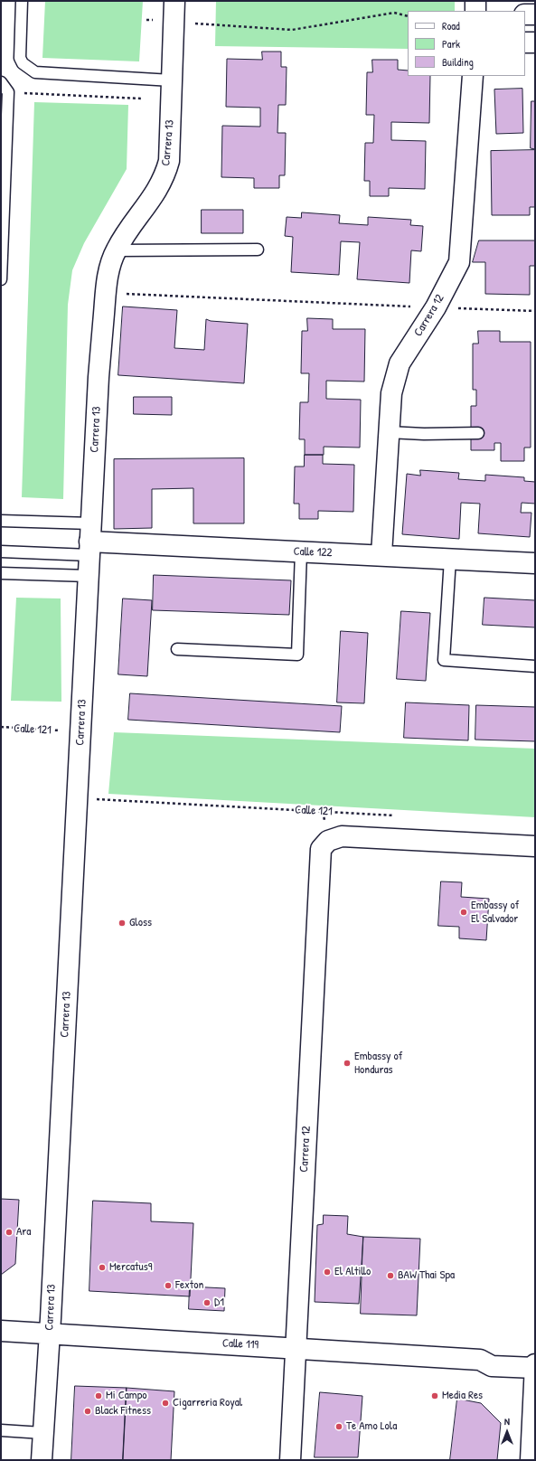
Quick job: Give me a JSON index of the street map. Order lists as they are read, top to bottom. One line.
{"streets":{"street":["Carrera 13","Carrera 12","Calle 122","Calle 119"],"path":["Calle 121"]},"crossings":[["Carrera 13","Calle 122"],["Carrera 13","Calle 119"],["Carrera 12","Calle 122"],["Carrera 12","Calle 119"]],"places":["Embassy of El Salvador","Gloss","Embassy of Honduras","Ara","Mercatus9","El Altillo","BAW Thai Spa","Fexton","D1","Mi Campo","Media Res","Cigarreria Royal","Black Fitness","Te Amo Lola"],"legend":["Road","Park","Building"],"north":"top"}
